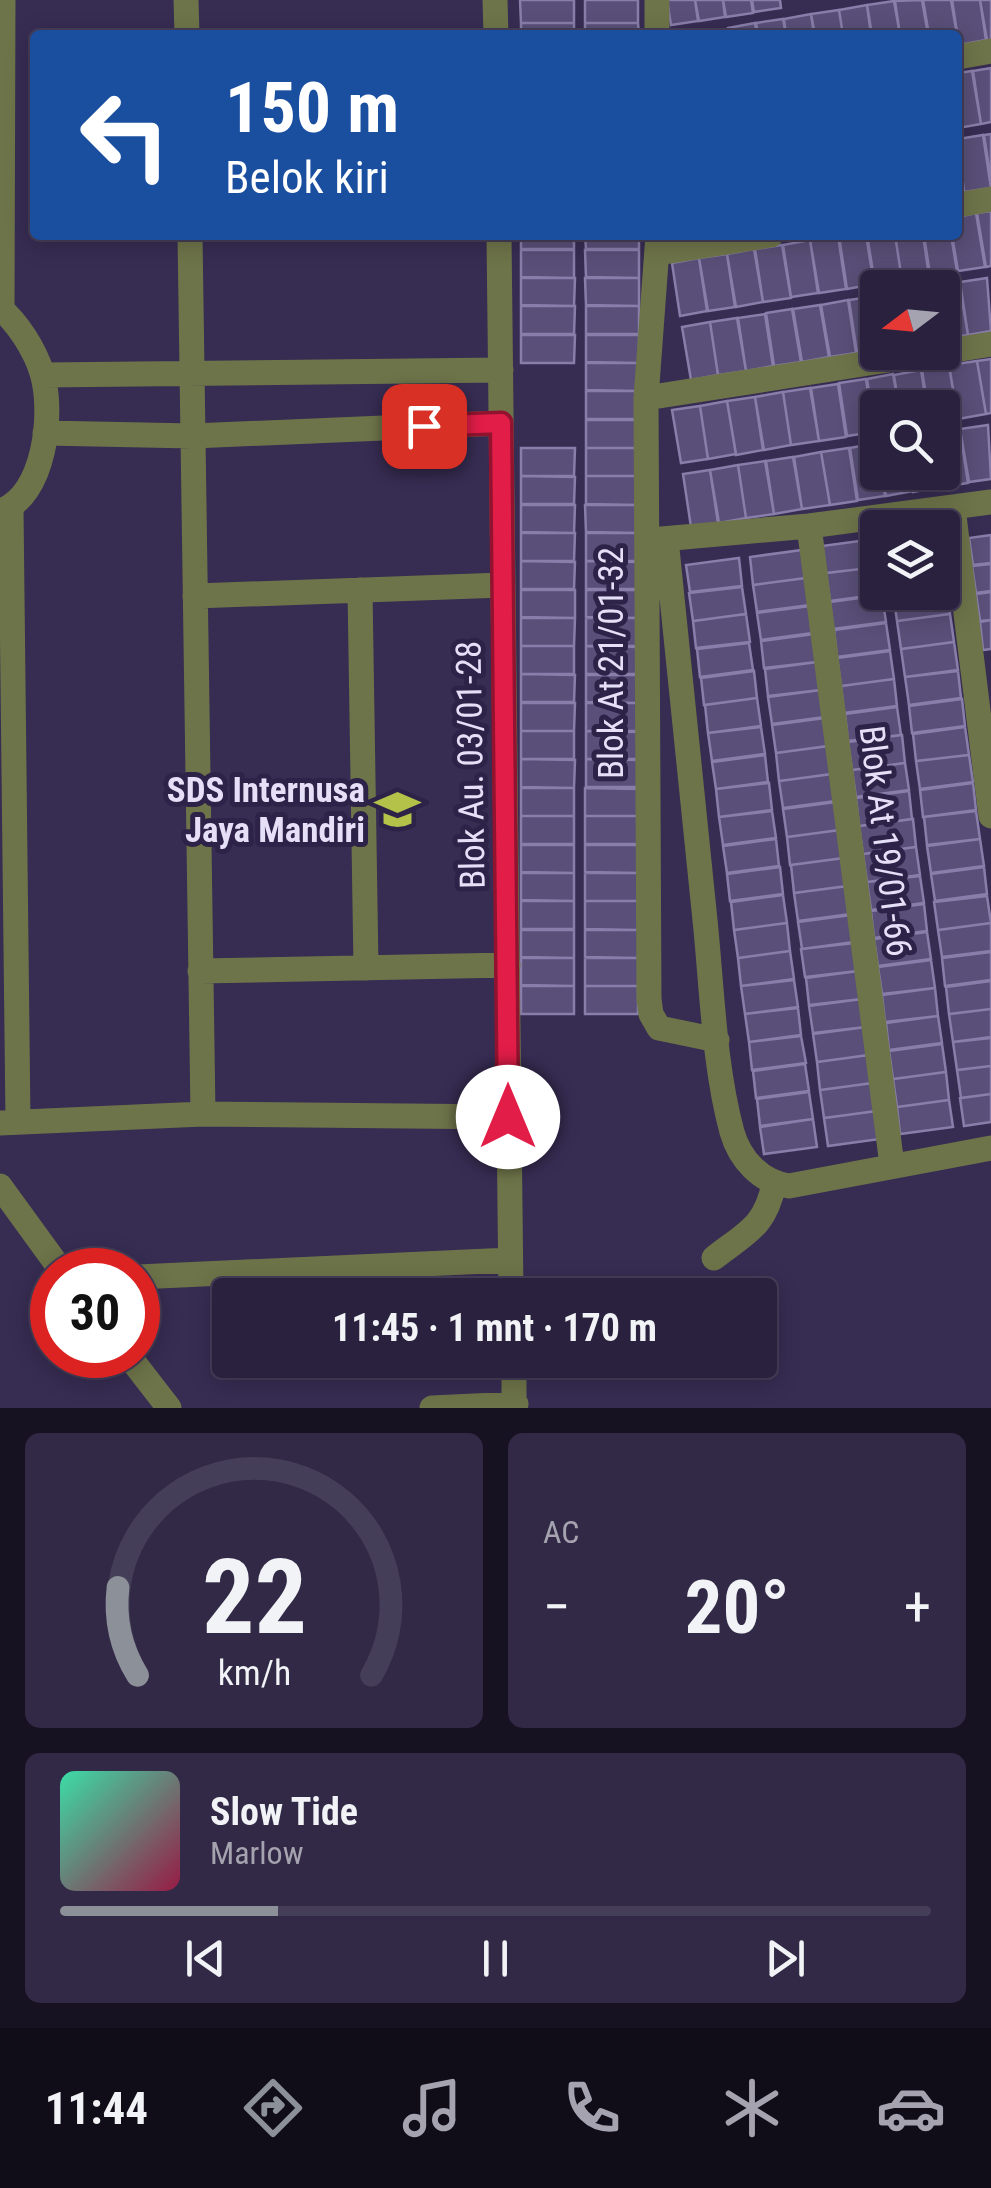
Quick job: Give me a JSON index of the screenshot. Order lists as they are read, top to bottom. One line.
{"streets":{"street":["Blok At 21/01-32","Blok Au. 03/01-28","Blok At 19/01-66"]},"places":{"school or university":["SDS Internusa Jaya Mandiri"]},"north":"left","page":{"turn":["150 m","Belok kiri"],"limit":"30","trip":"11:45 · 1 mnt · 170 m","tile":"AC","heat":["−","20°","+"],"song":["Slow Tide","Marlow"],"tabs":"11:44","gauge":["22","km/h"]}}
